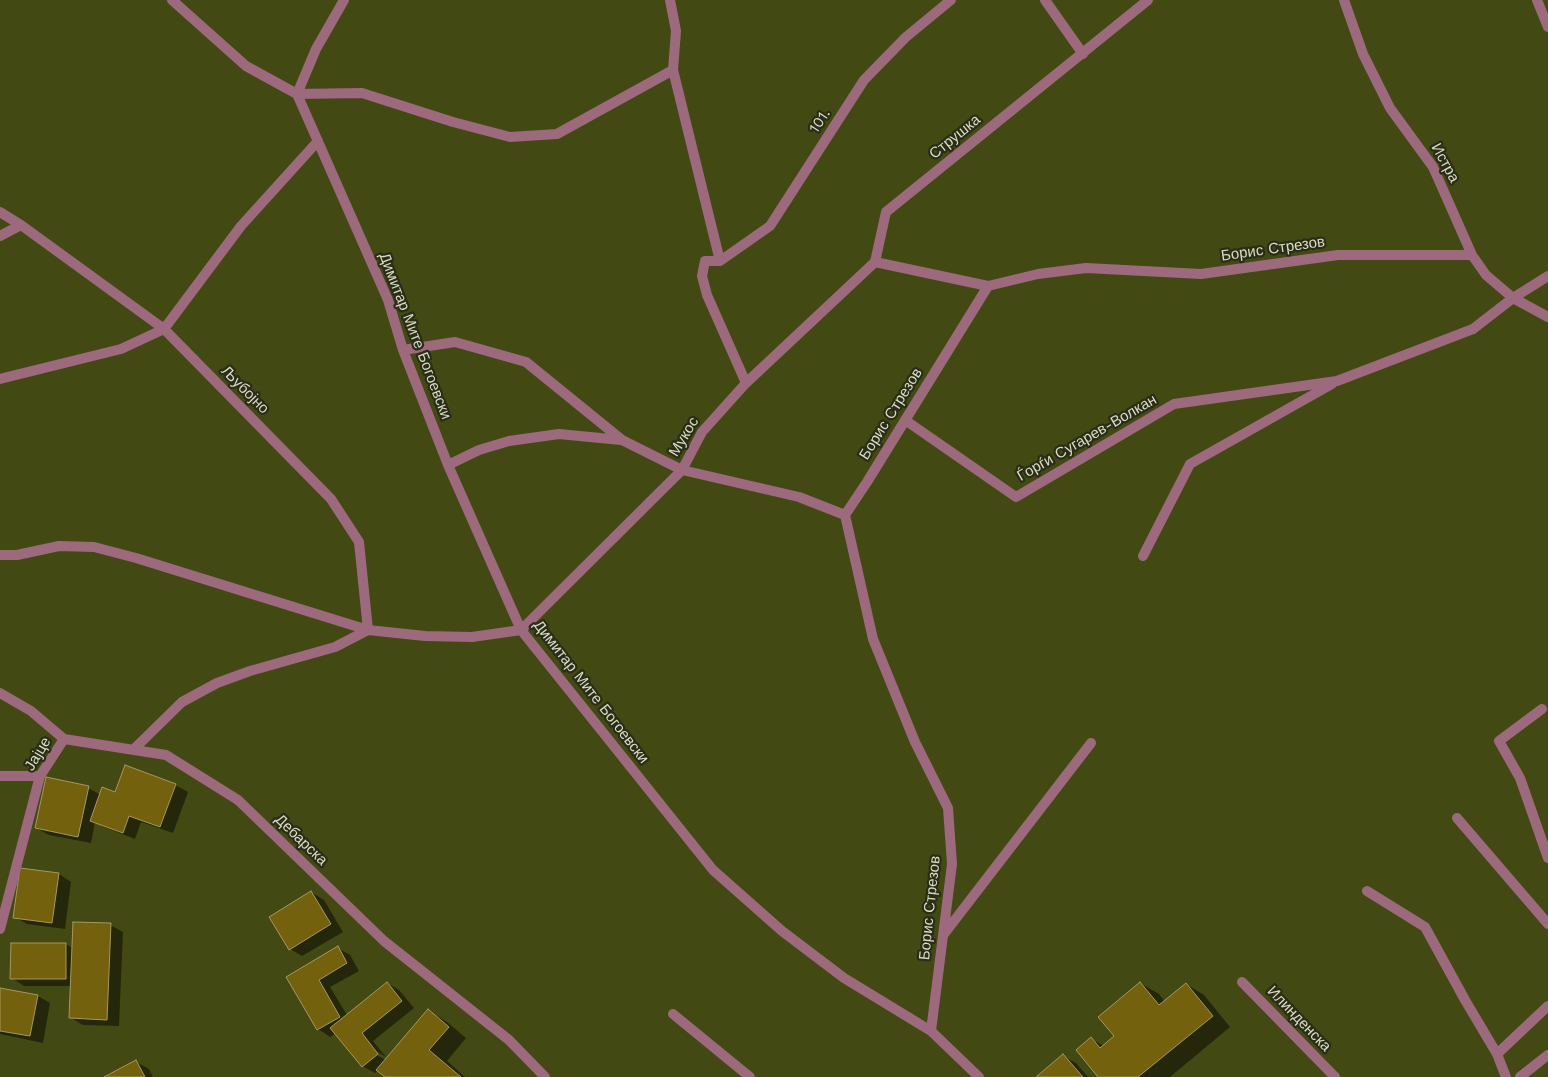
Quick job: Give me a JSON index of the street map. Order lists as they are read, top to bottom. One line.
{"streets":{"street":["101.","Струшка","Истра","Борис Стрезов","Димитар Мите Богоевски","Љубојно","Мукос","Ѓорѓи Сугарев-Волкан","Јајце","Дебарска","Илинденска"]},"crossings":[["101.","Мукос"],["Струшка","Мукос"],["Истра","Борис Стрезов"],["Истра","Ѓорѓи Сугарев-Волкан"],["Борис Стрезов","Димитар Мите Богоевски"],["Борис Стрезов","Ѓорѓи Сугарев-Волкан"],["Димитар Мите Богоевски","Мукос"],["Јајце","Дебарска"]]}
